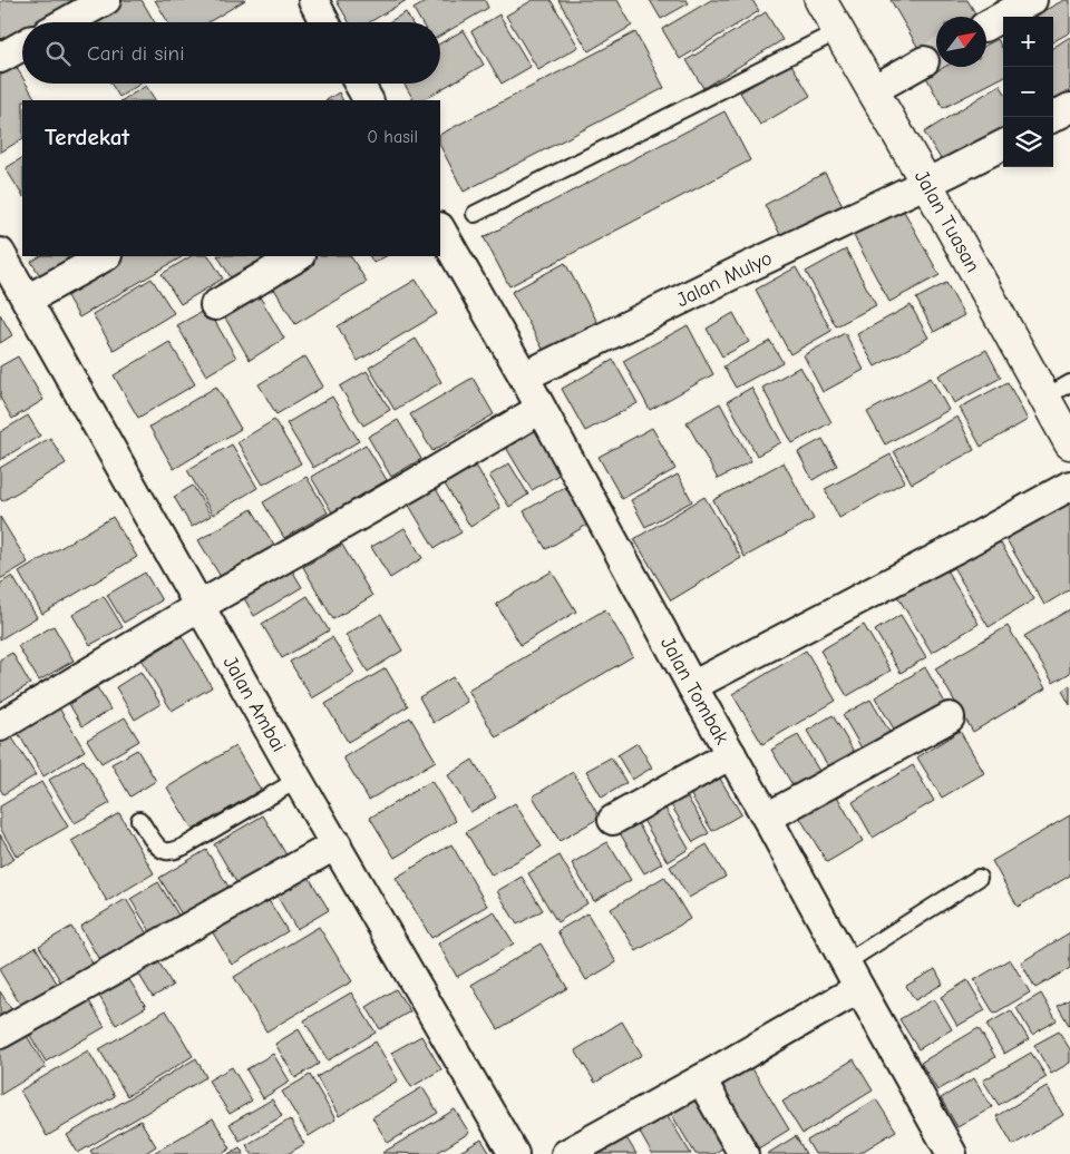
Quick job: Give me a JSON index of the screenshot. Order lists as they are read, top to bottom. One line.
{"streets":{"street":["Jalan Tuasan","Jalan Mulyo","Jalan Tombak","Jalan Ambai"]},"crossings":[["Jalan Tuasan","Jalan Mulyo"],["Jalan Mulyo","Jalan Tombak"]],"north":"top right","page":{"map_buttons":["+","−"],"search":"Cari di sini","heading":["Terdekat","0 hasil"]}}
